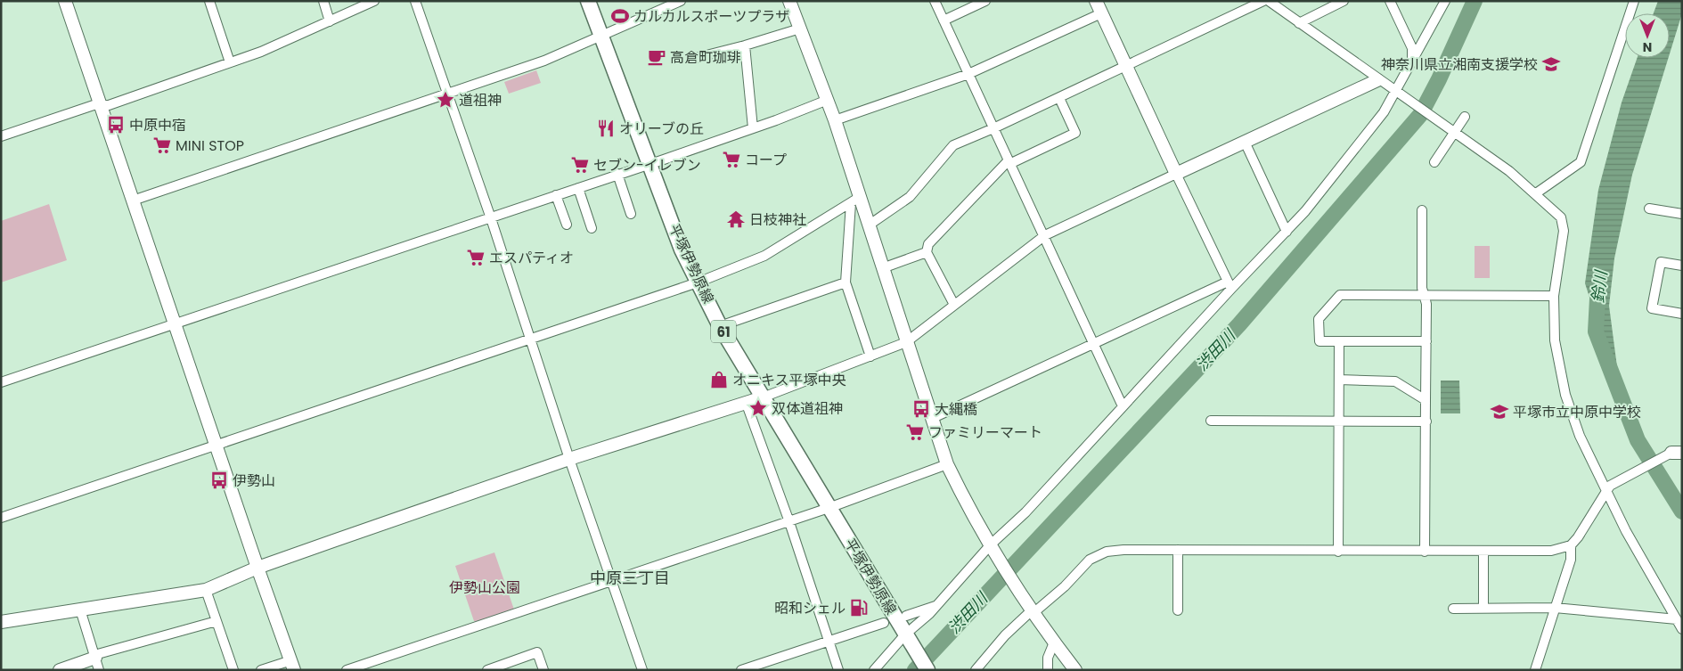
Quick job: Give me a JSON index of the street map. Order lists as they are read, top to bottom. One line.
{"streets":{"main road":["平塚伊勢原線","61"]},"districts":["中原三丁目"],"water":["鈴川","渋田川"],"parks":["伊勢山公園"],"places":{"sports":["カルカルスポーツプラザ"],"cafe":["高倉町珈琲"],"school or university":["神奈川県立湘南支援学校","平塚市立中原中学校"],"place":["道祖神","双体道祖神"],"bus stop":["中原中宿","大縄橋","伊勢山"],"restaurant":["オリーブの丘"],"supermarket":["MINI STOP","コープ","セブン-イレブン","エスパティオ","ファミリーマート"],"temple":["日枝神社"],"shop":["オニキス平塚中央"],"fuel station":["昭和シェル"]},"north":"bottom"}
